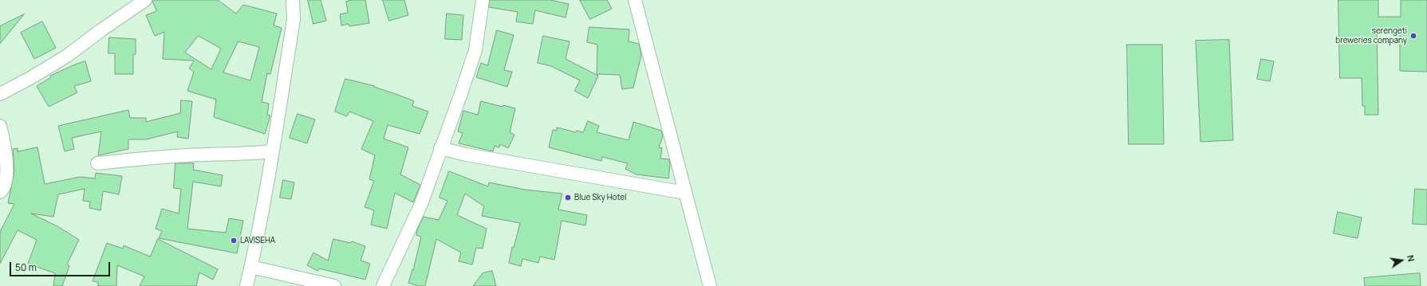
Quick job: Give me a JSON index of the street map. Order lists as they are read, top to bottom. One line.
{"places":["serengeti breweries company","Blue Sky Hotel","LAVISEHA"],"scale_bar":"50 m","north":"right"}
